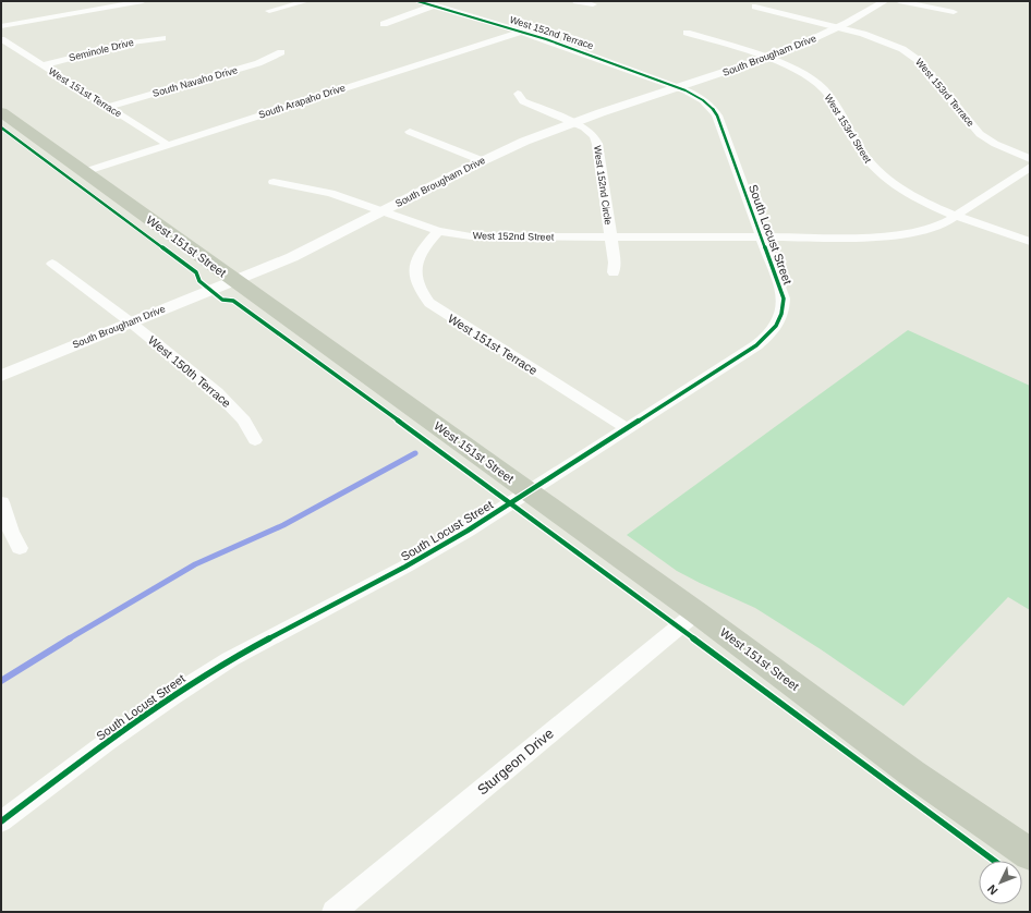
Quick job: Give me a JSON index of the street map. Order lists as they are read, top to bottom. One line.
{"streets":{"main road":["West 151st Street"],"street":["West 152nd Terrace","Seminole Drive","South Brougham Drive","South Navaho Drive","West 151st Terrace","West 153rd Terrace","South Arapaho Drive","West 153rd Street","West 152nd Circle","South Locust Street","West 152nd Street","West 150th Terrace","Sturgeon Drive"]},"crossings":[["West 152nd Terrace","South Brougham Drive"],["West 152nd Terrace","South Arapaho Drive"],["West 152nd Terrace","South Locust Street"],["Seminole Drive","West 151st Terrace"],["South Brougham Drive","West 153rd Terrace"],["South Brougham Drive","West 153rd Street"],["South Brougham Drive","West 152nd Circle"],["South Brougham Drive","South Locust Street"],["South Brougham Drive","West 152nd Street"],["South Brougham Drive","West 151st Street"],["South Brougham Drive","West 150th Terrace"],["South Navaho Drive","West 151st Terrace"],["West 151st Terrace","South Arapaho Drive"],["West 151st Terrace","South Locust Street"],["West 151st Terrace","West 152nd Street"],["South Arapaho Drive","West 151st Street"],["West 153rd Street","West 152nd Street"],["West 152nd Circle","West 152nd Street"],["South Locust Street","West 152nd Street"],["South Locust Street","West 151st Street"],["West 151st Street","Sturgeon Drive"]],"north":"bottom left"}
